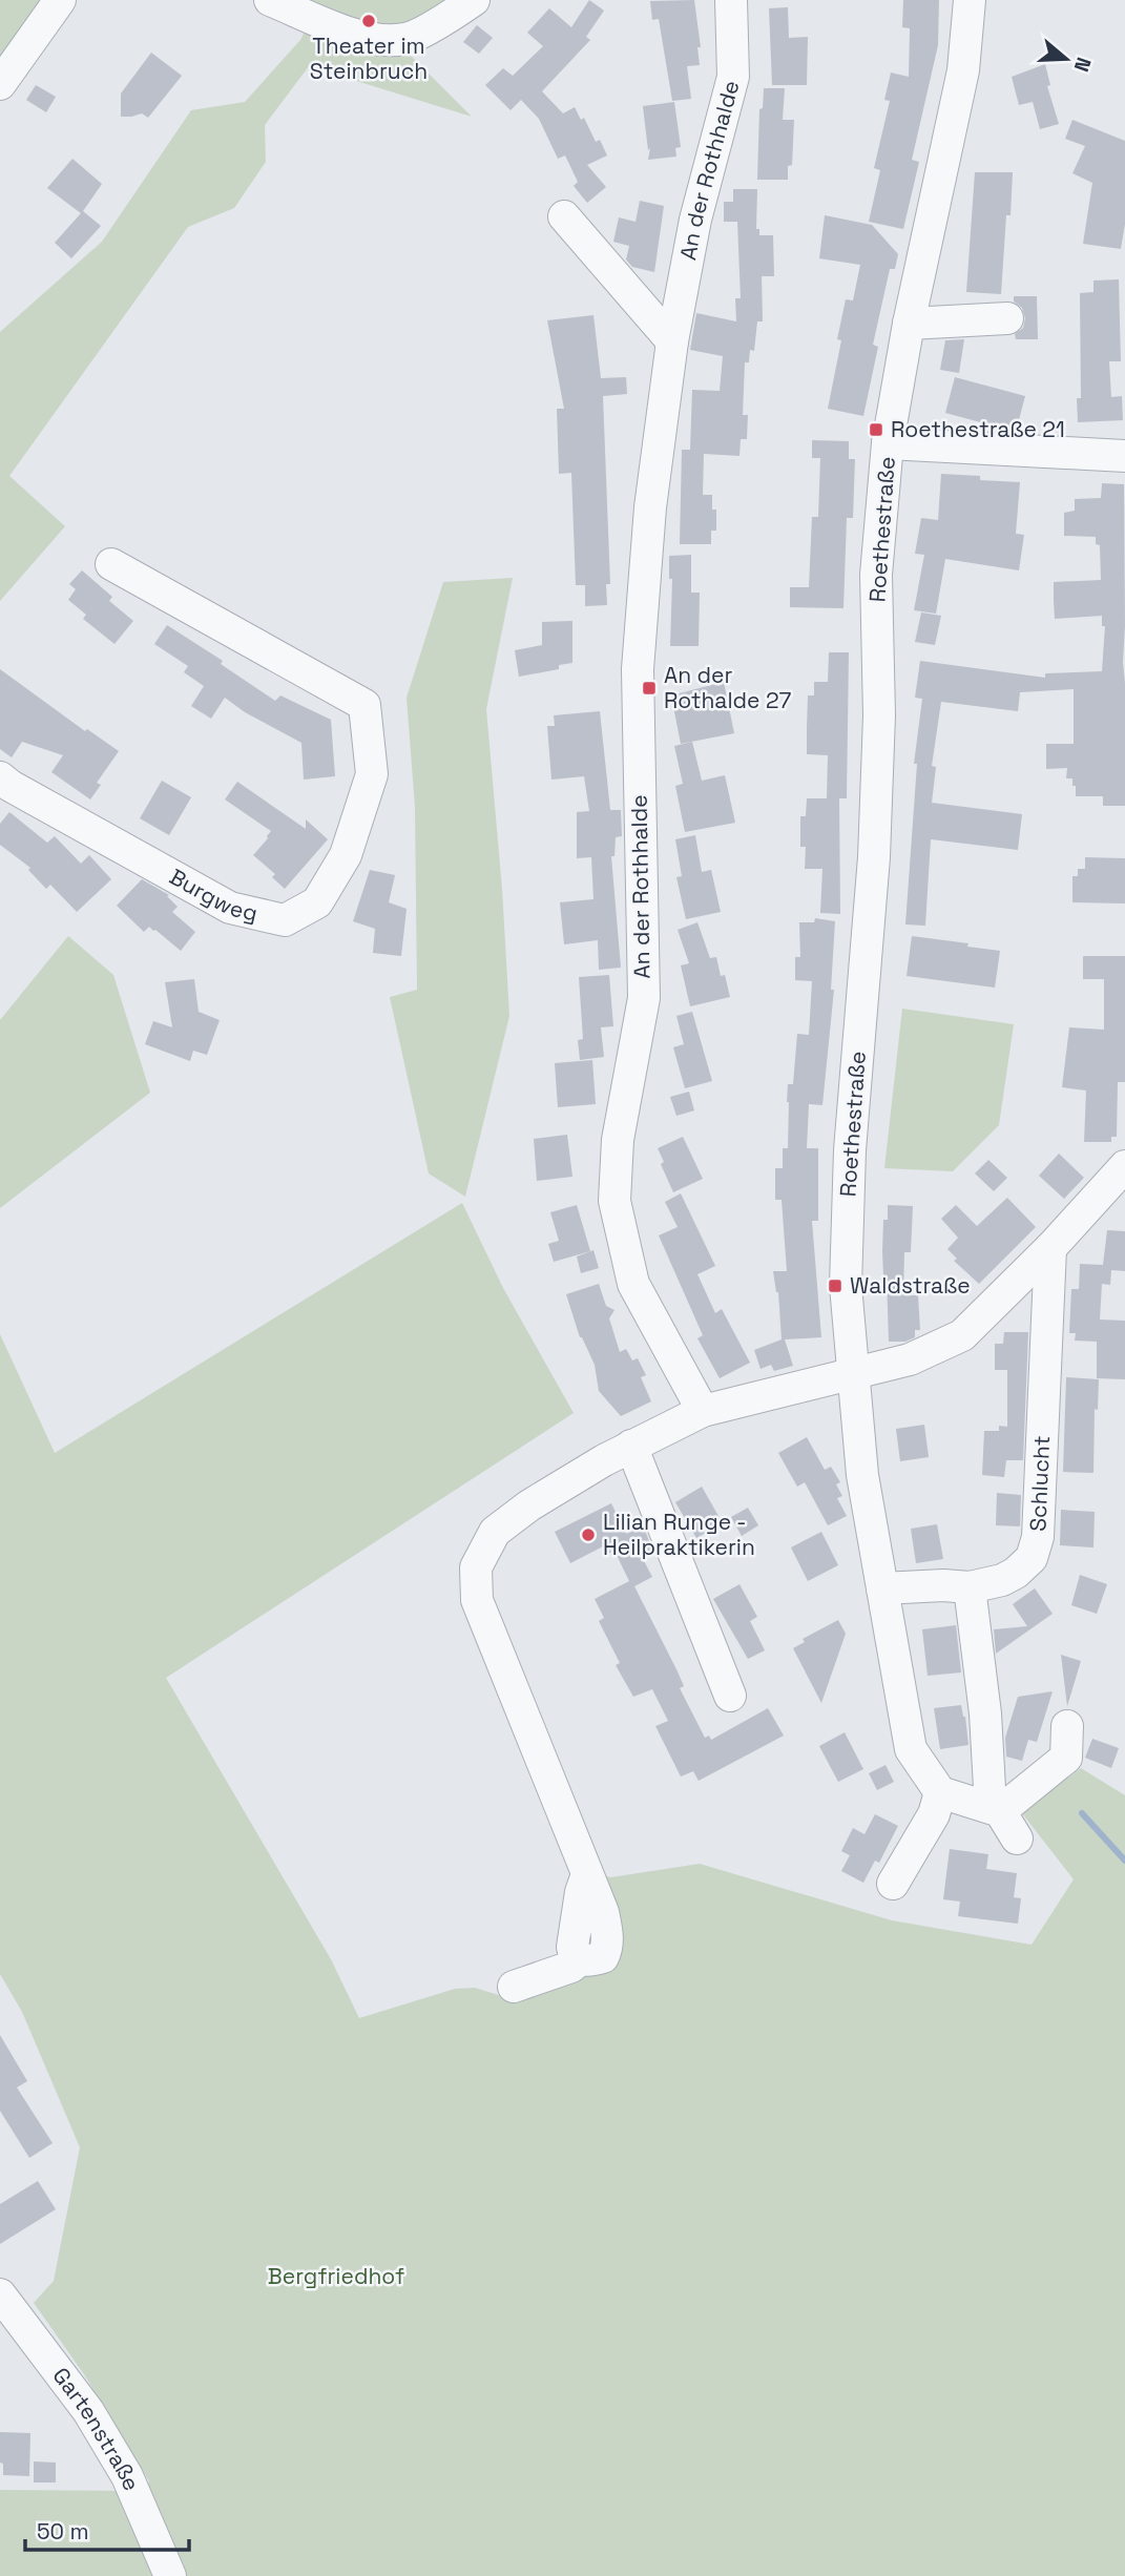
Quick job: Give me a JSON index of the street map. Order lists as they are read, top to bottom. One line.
{"streets":{"street":["An der Rothhalde","Roethestraße","Burgweg","Schlucht","Gartenstraße"]},"crossings":[["Roethestraße","Schlucht"]],"parks":["Bergfriedhof"],"places":{"other":["Theater im Steinbruch","Lilian Runge - Heilpraktikerin"],"transit":["Roethestraße 21","An der Rothalde 27","Waldstraße"]},"scale_bar":"50 m","north":"right"}
